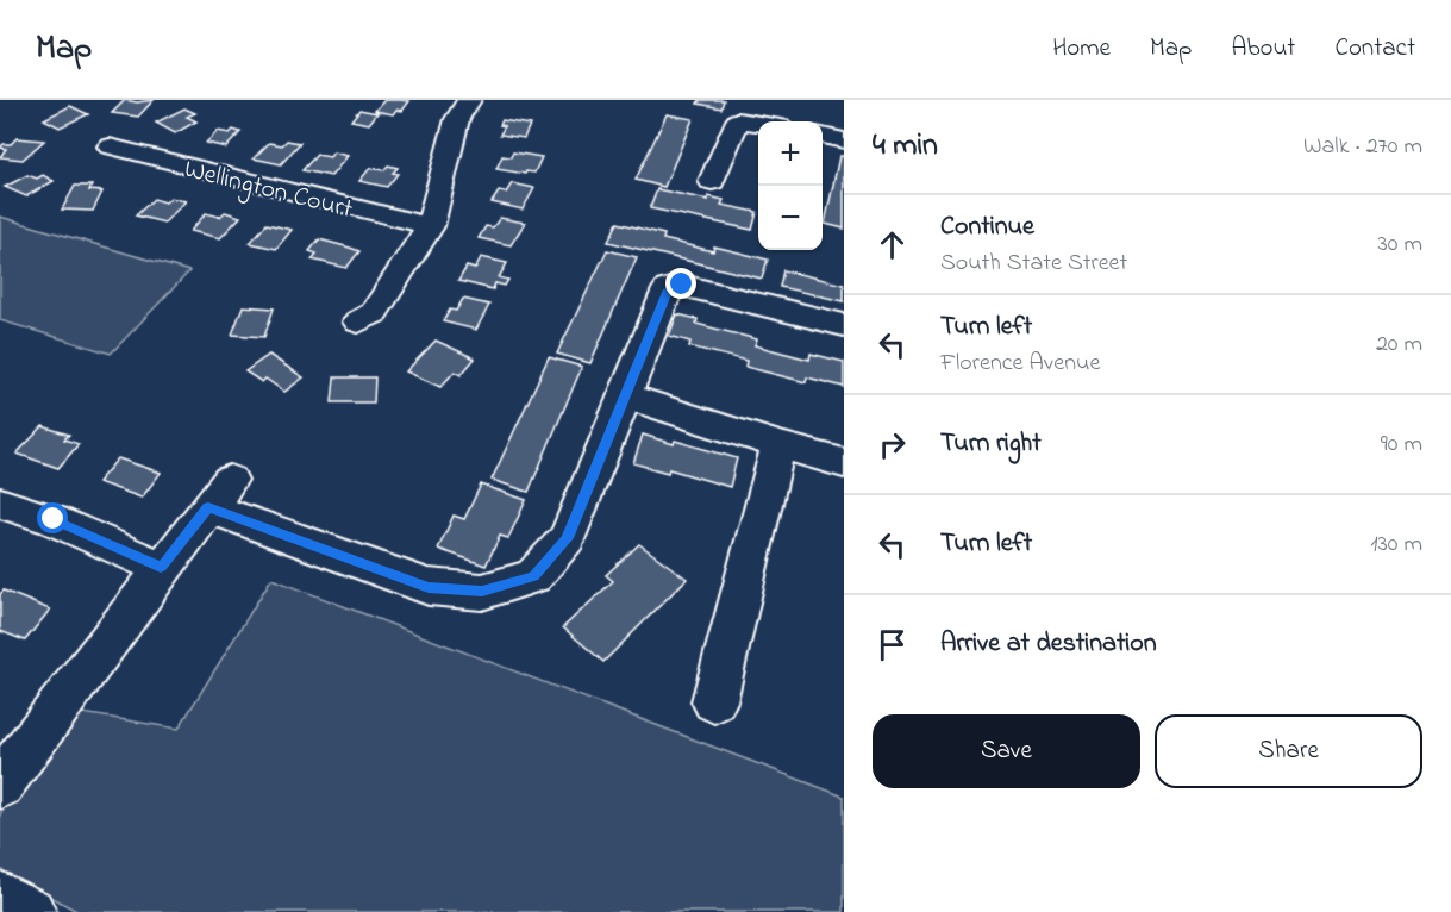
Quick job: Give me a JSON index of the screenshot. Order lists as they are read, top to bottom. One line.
{"streets":{"street":["Wellington Court"]},"page":{"header":"Map","nav":["Home","Map","About","Contact"],"heading":["4 min","Walk · 270 m"],"map_buttons":["+","−"],"list":[["Continue","South State Street","30 m"],["Turn left","Florence Avenue","20 m"],["Turn right","90 m"],["Turn left","130 m"],"Arrive at destination"],"buttons":["Save","Share"]}}
